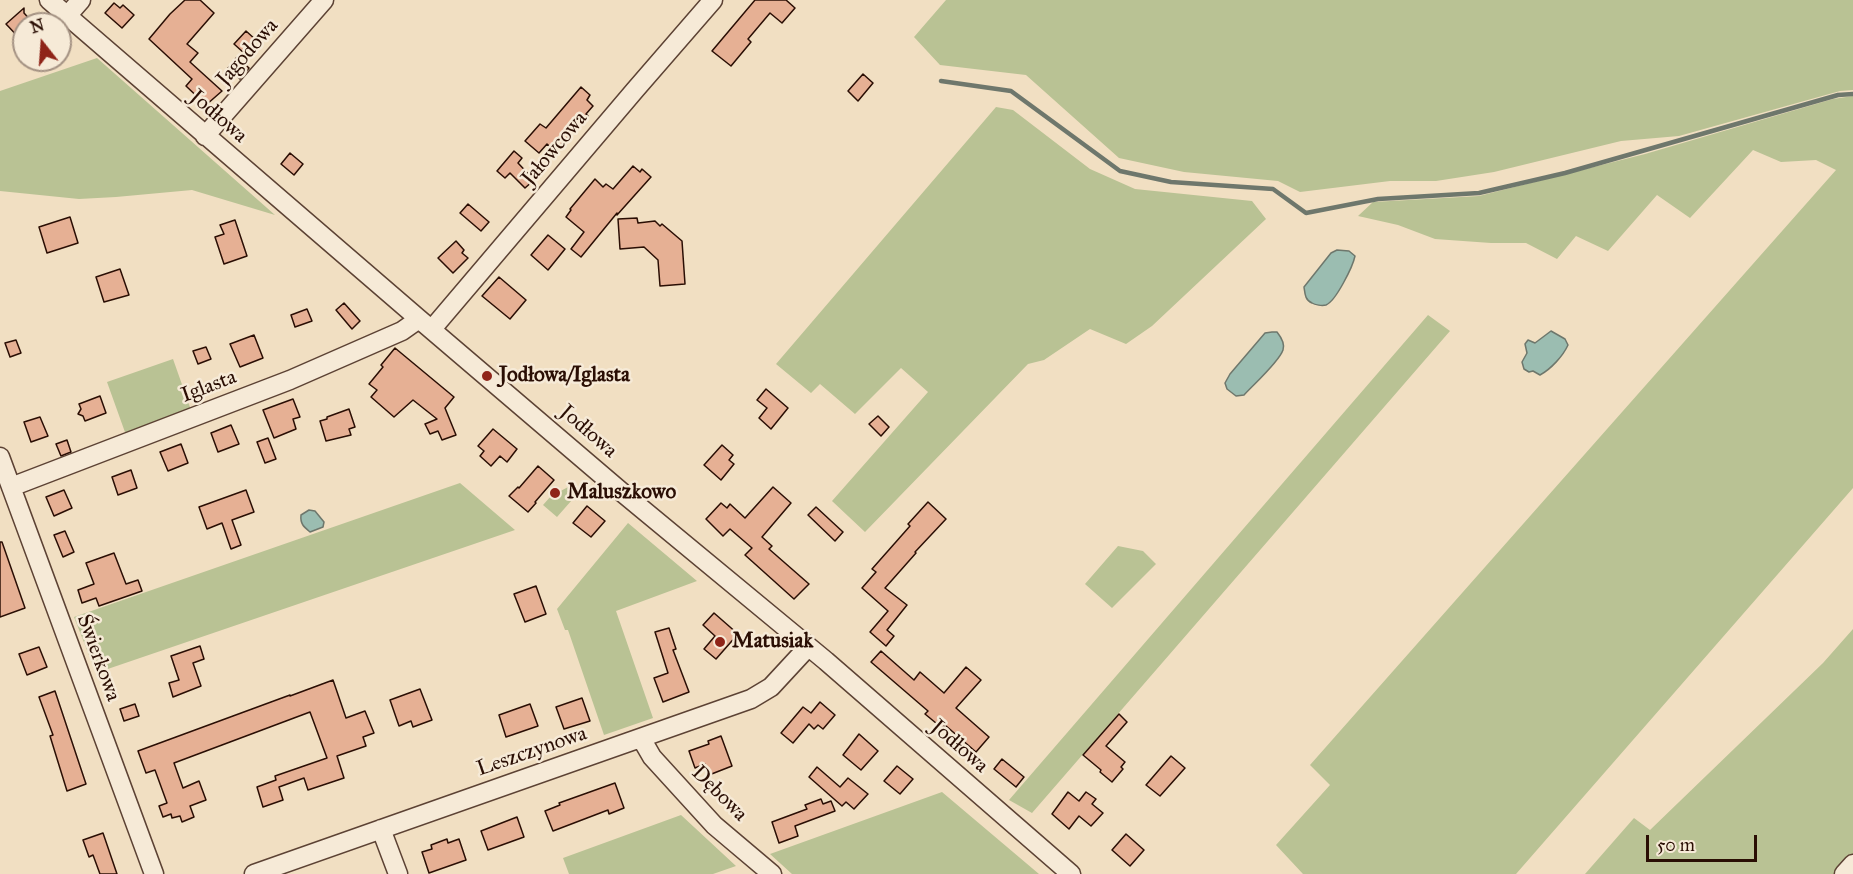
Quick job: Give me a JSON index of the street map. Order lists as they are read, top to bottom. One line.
{"streets":{"street":["Jagodowa","Jodłowa","Jałowcowa","Iglasta","Świerkowa","Leszczynowa","Dębowa"]},"crossings":[["Jagodowa","Jodłowa"],["Jodłowa","Jałowcowa"],["Jodłowa","Iglasta"],["Jodłowa","Leszczynowa"],["Jałowcowa","Iglasta"],["Iglasta","Świerkowa"],["Leszczynowa","Dębowa"]],"places":["Jodłowa/Iglasta","Maluszkowo","Matusiak"],"scale_bar":"50 m","north":"top"}
